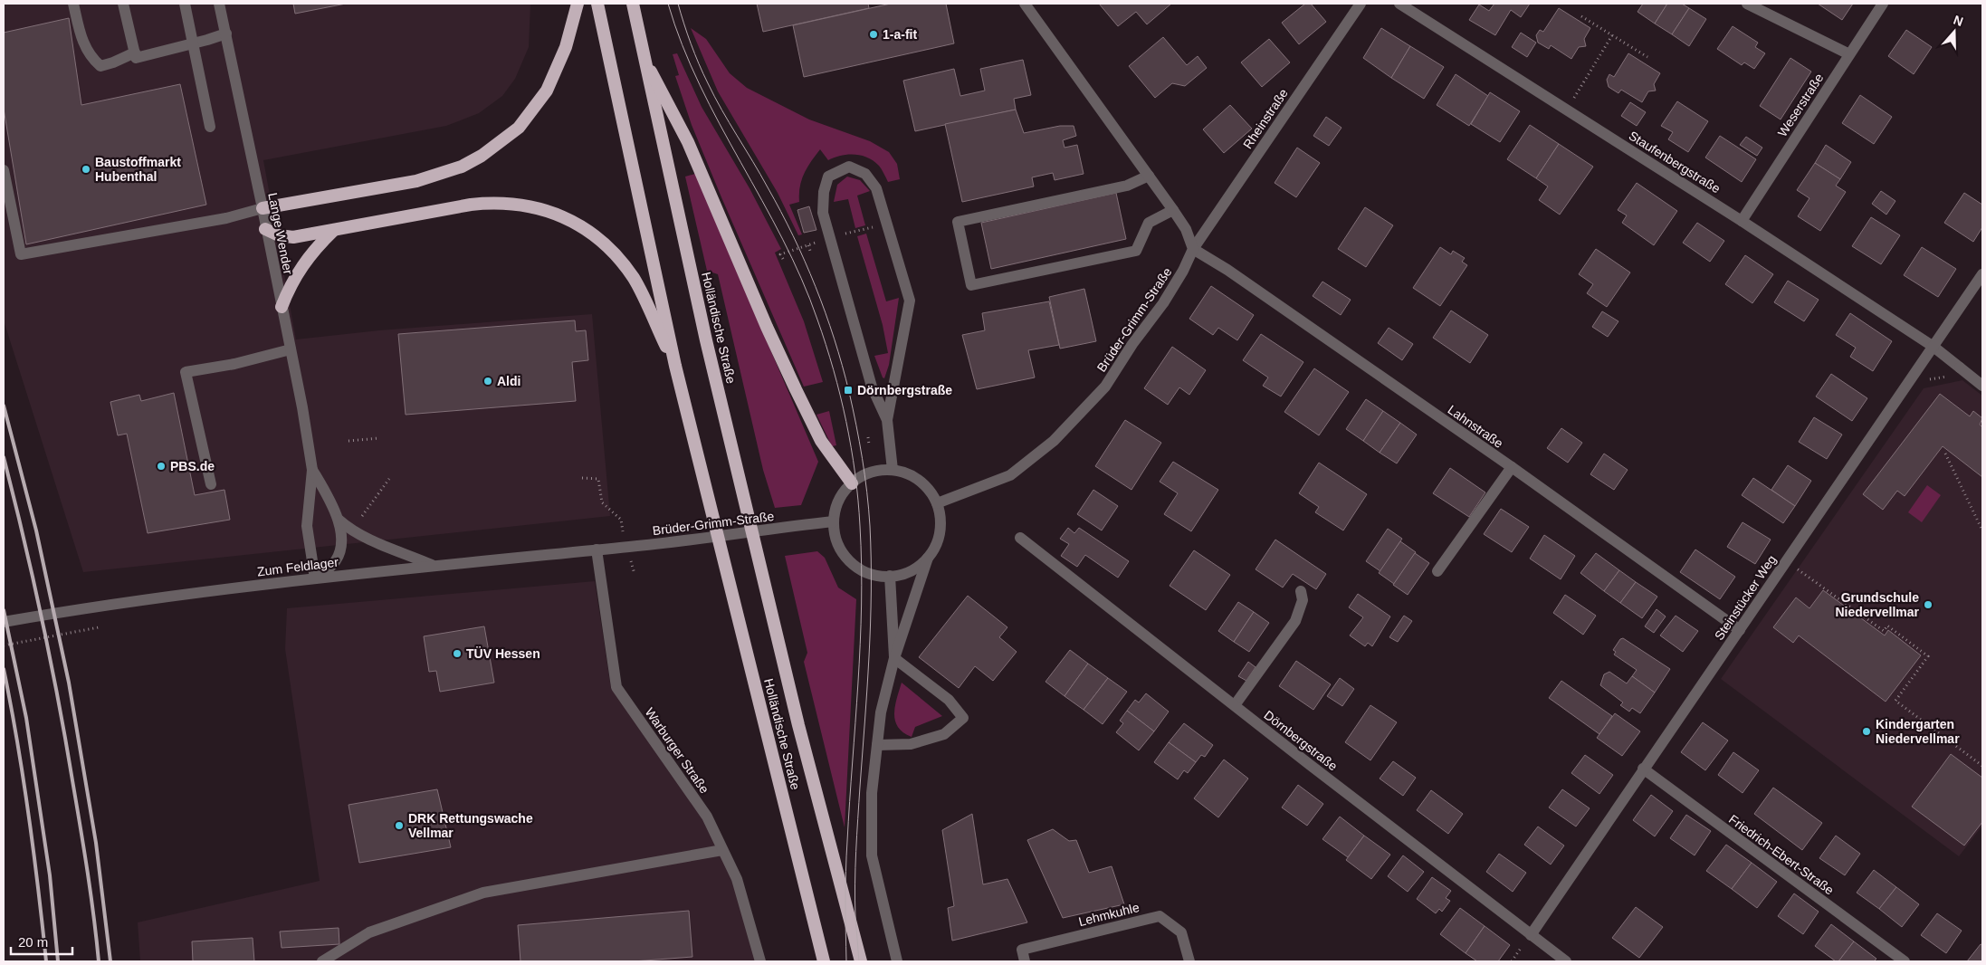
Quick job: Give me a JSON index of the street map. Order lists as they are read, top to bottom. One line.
{"streets":{"highway":["Holländische Straße"],"street":["Weserstraße","Rheinstraße","Staufenbergstraße","Lange Wender","Brüder-Grimm-Straße","Lahnstraße","Zum Feldlager","Steinstücker Weg","Dörnbergstraße","Warburger Straße","Friedrich-Ebert-Straße","Lehmkuhle"]},"crossings":[["Weserstraße","Staufenbergstraße"],["Rheinstraße","Brüder-Grimm-Straße"],["Rheinstraße","Lahnstraße"],["Staufenbergstraße","Steinstücker Weg"],["Brüder-Grimm-Straße","Lahnstraße"],["Brüder-Grimm-Straße","Zum Feldlager"],["Brüder-Grimm-Straße","Warburger Straße"],["Lahnstraße","Steinstücker Weg"],["Zum Feldlager","Warburger Straße"],["Steinstücker Weg","Dörnbergstraße"],["Steinstücker Weg","Friedrich-Ebert-Straße"]],"places":{"other":["1-a-fit","Baustoffmarkt Hubenthal","Aldi","PBS.de","Grundschule Niedervellmar","TÜV Hessen","Kindergarten Niedervellmar","DRK Rettungswache Vellmar"],"transit":["Dörnbergstraße"]},"scale_bar":"20 m","north":"top"}
